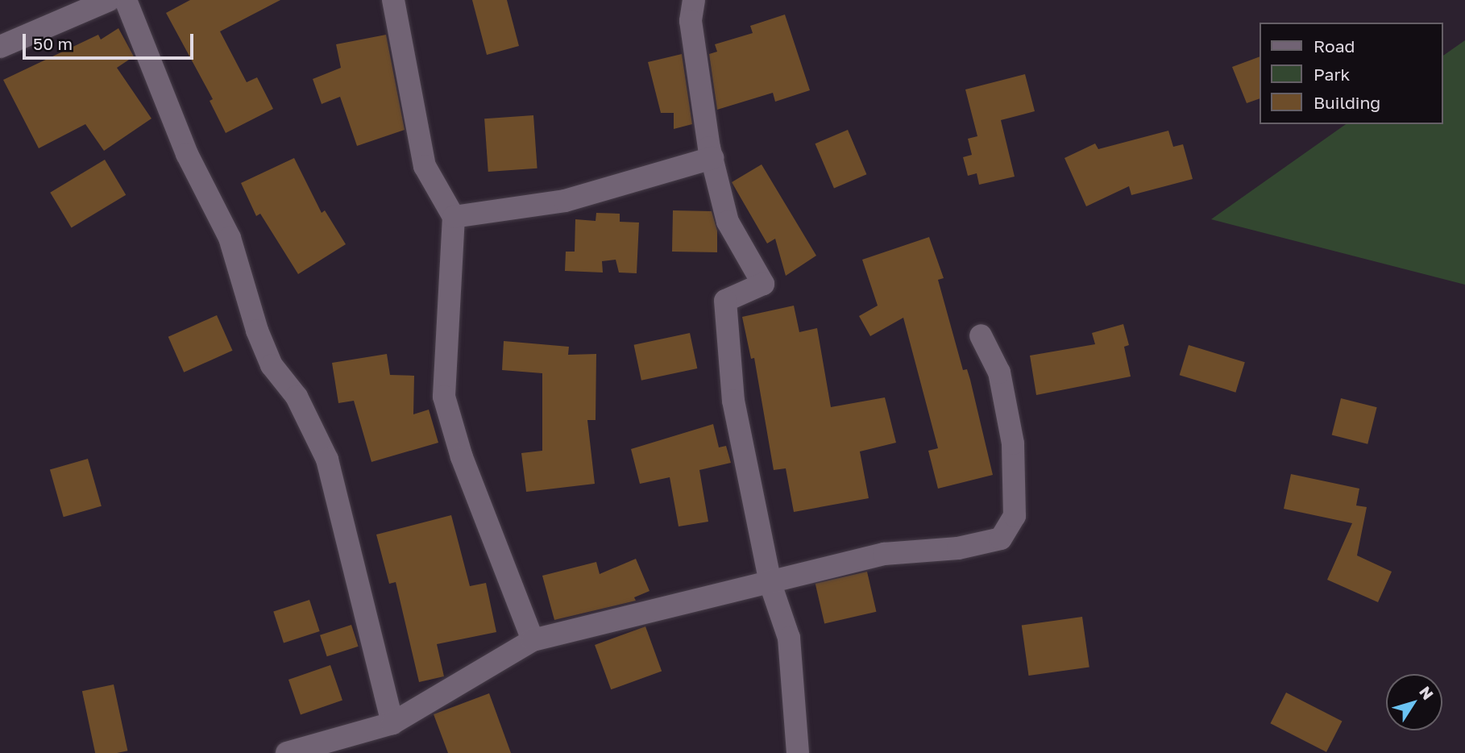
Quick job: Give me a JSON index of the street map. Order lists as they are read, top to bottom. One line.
{"legend":["Road","Park","Building"],"scale_bar":"50 m","north":"top right"}
